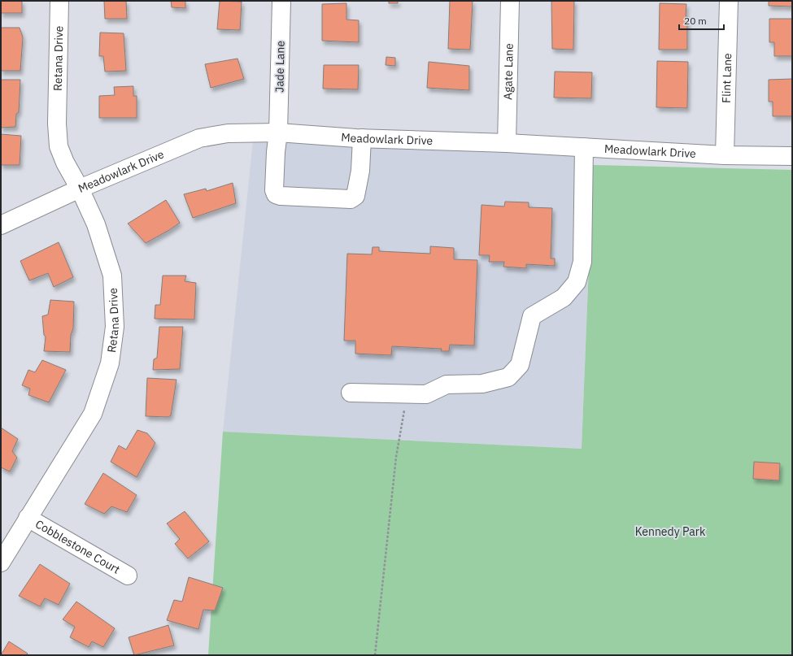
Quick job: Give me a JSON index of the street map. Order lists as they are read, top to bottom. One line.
{"streets":{"street":["Retana Drive","Jade Lane","Agate Lane","Flint Lane","Meadowlark Drive","Cobblestone Court"]},"crossings":[["Retana Drive","Meadowlark Drive"],["Retana Drive","Cobblestone Court"],["Jade Lane","Meadowlark Drive"],["Agate Lane","Meadowlark Drive"],["Flint Lane","Meadowlark Drive"]],"parks":["Kennedy Park"],"scale_bar":"20 m"}
